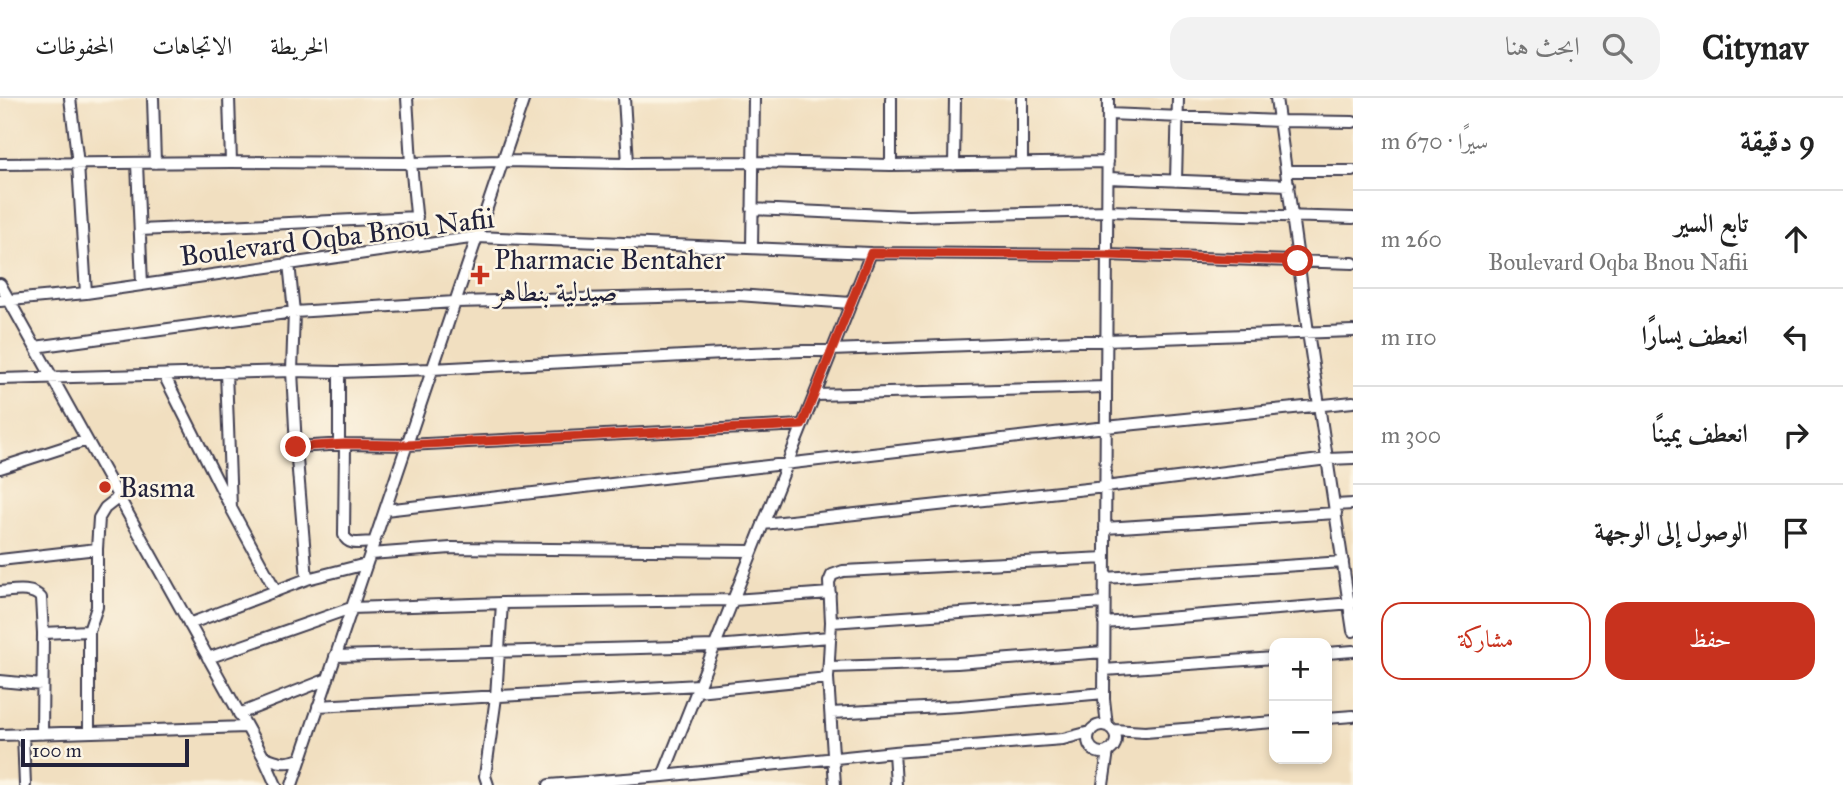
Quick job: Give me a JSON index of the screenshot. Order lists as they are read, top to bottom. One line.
{"streets":{"street":["Boulevard Oqba Bnou Nafii"]},"places":{"health":["Pharmacie Bentaher صيدلية بنطاهر"],"other":["Basma"]},"scale_bar":"100 m","page":{"header":"Citynav","search":"ابحث هنا","nav":["الخريطة","الاتجاهات","المحفوظات"],"heading":["9 دقيقة","سيرًا · 670 m"],"list":[["تابع السير","Boulevard Oqba Bnou Nafii","260 m"],["انعطف يسارًا","110 m"],["انعطف يمينًا","300 m"],"الوصول إلى الوجهة"],"buttons":["حفظ","مشاركة"],"map_buttons":["+","−"],"scale":"100 m"}}
